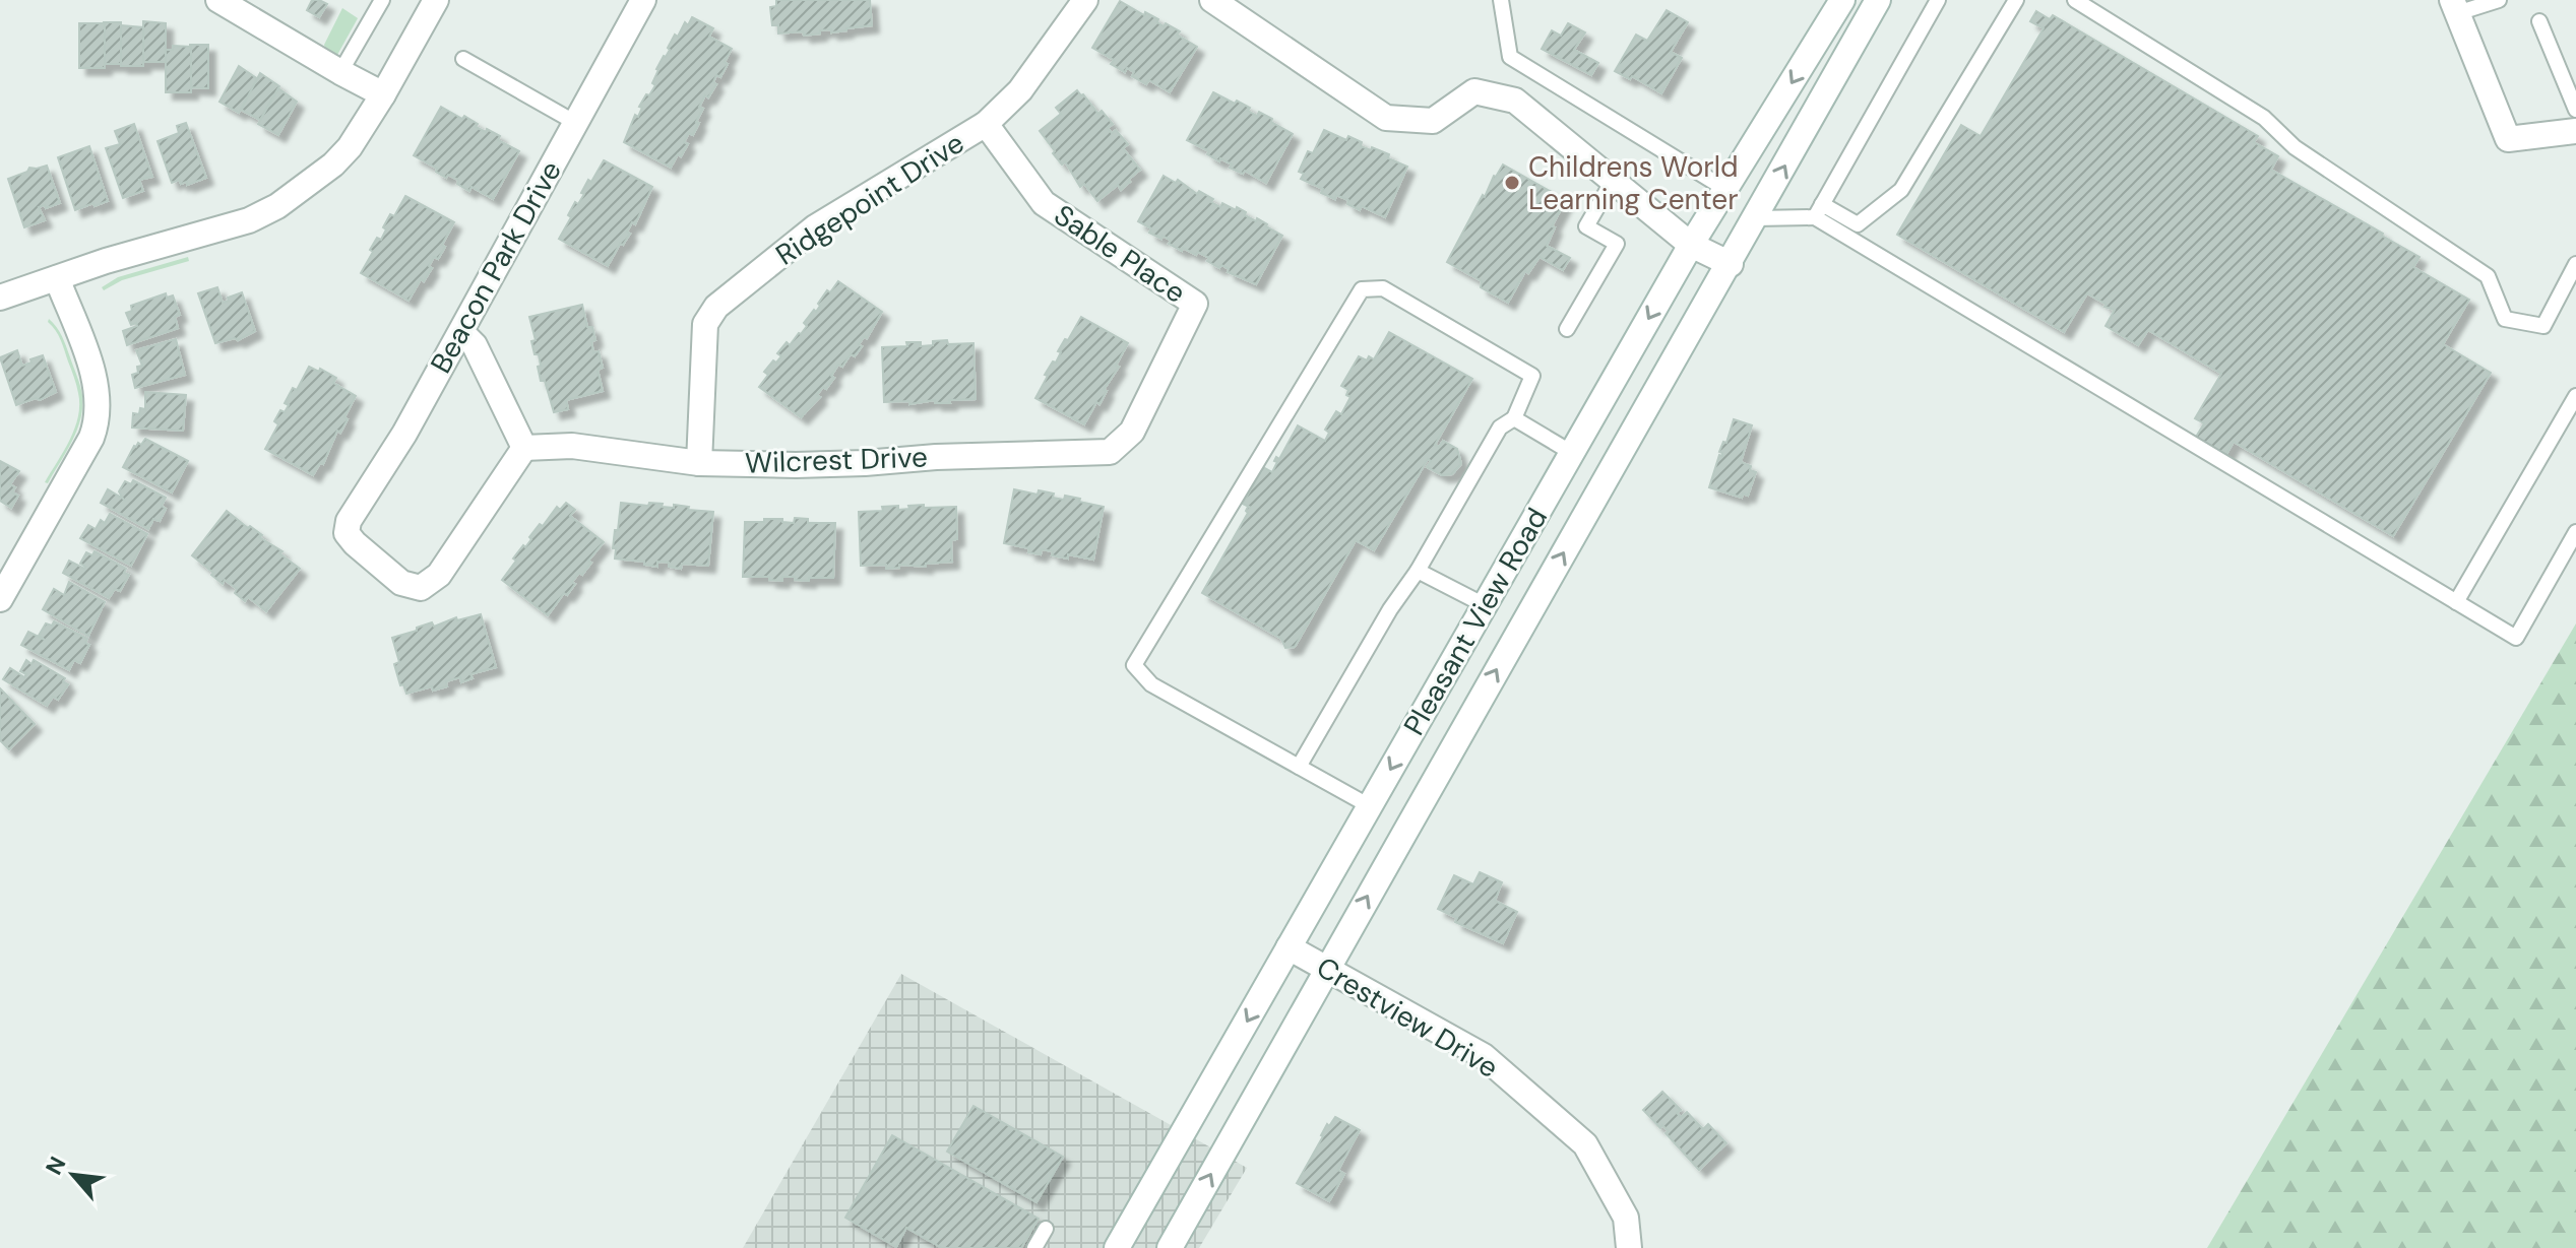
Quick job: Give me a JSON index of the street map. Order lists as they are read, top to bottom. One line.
{"streets":{"street":["Ridgepoint Drive","Sable Place","Beacon Park Drive","Wilcrest Drive","Pleasant View Road","Crestview Drive"]},"crossings":[["Ridgepoint Drive","Sable Place"],["Ridgepoint Drive","Wilcrest Drive"],["Sable Place","Wilcrest Drive"],["Beacon Park Drive","Wilcrest Drive"],["Pleasant View Road","Crestview Drive"]],"places":["Childrens World Learning Center"],"north":"top left"}
